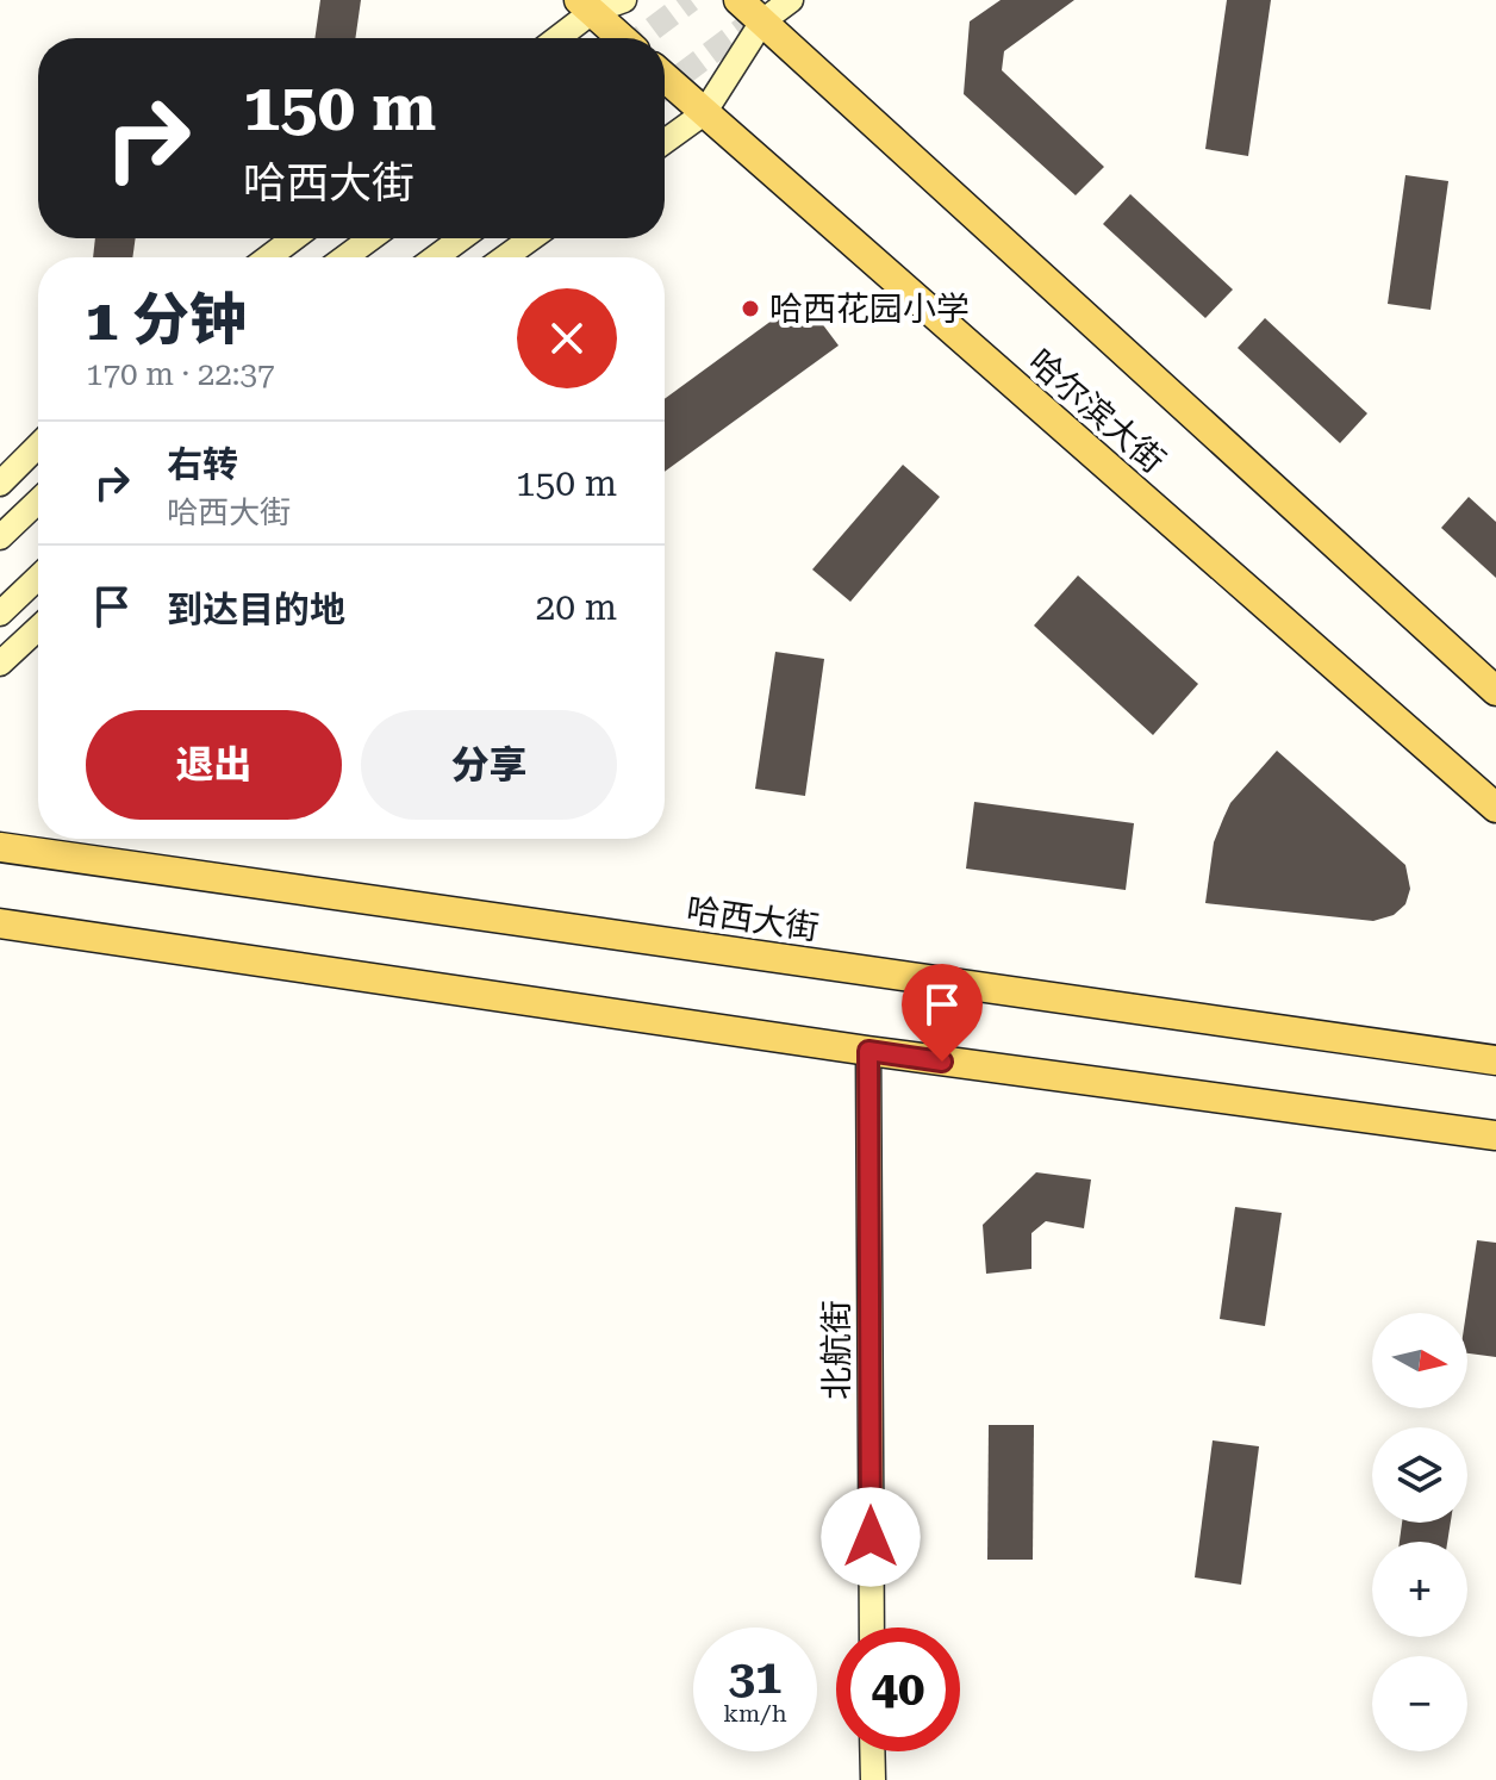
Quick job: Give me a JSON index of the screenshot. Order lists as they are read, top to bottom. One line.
{"streets":{"main road":["哈尔滨大街","哈西大街","北航街"]},"places":["哈西花园小学"],"north":"right","page":{"turn":["150 m","哈西大街"],"heading":["1 分钟","170 m · 22:37"],"list":[{"name":"右转","note":"哈西大街","value":"150 m"},{"name":"到达目的地","value":"20 m"}],"buttons":["退出","分享"],"map_buttons":["+","−"],"speed":"31 km/h","limit":"40"}}
